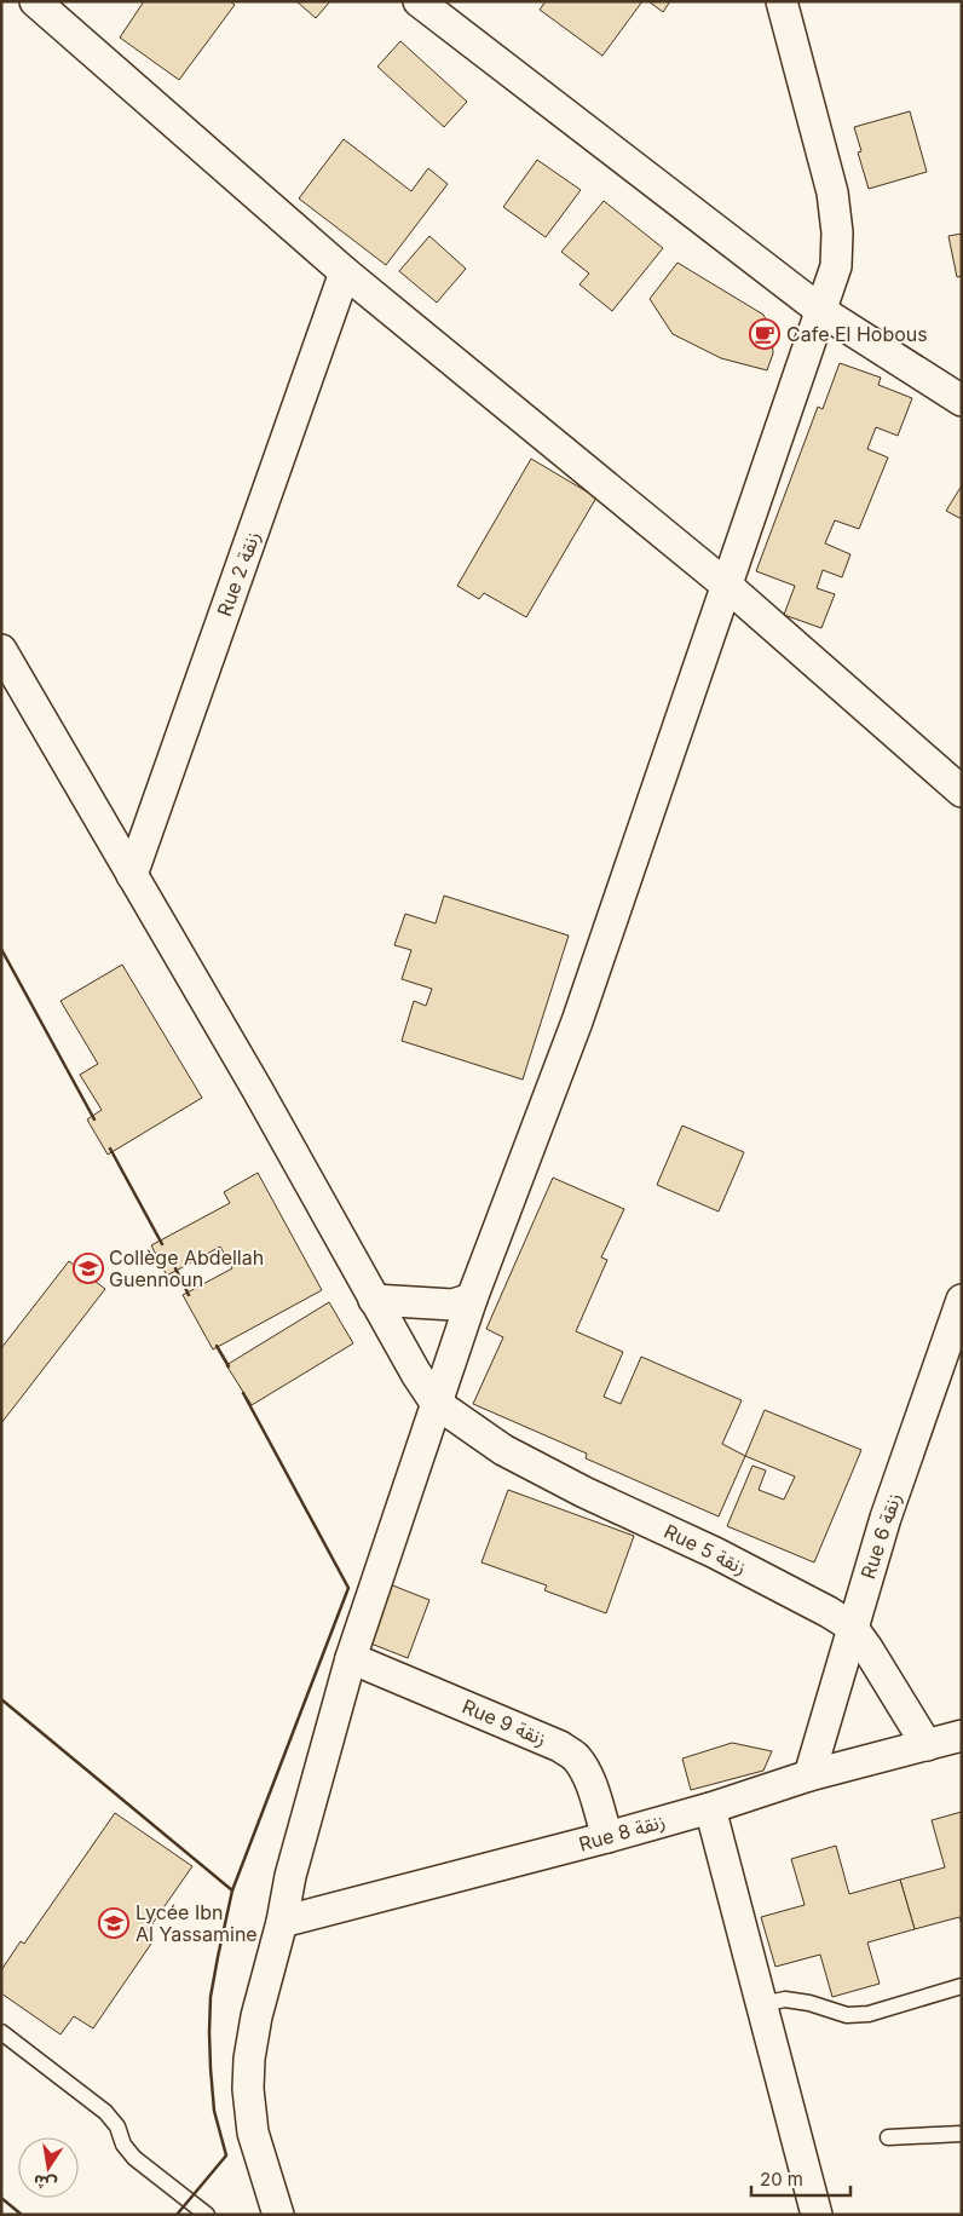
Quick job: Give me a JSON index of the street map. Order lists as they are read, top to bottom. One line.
{"streets":{"street":["Rue 2 زنقة","Rue 6 زنقة","Rue 5 زنقة","Rue 9 زنقة","Rue 8 زنقة"]},"crossings":[["Rue 6 زنقة","Rue 5 زنقة"],["Rue 6 زنقة","Rue 8 زنقة"],["Rue 5 زنقة","Rue 8 زنقة"],["Rue 9 زنقة","Rue 8 زنقة"]],"places":{"cafe":["Cafe El Hobous"],"school or university":["Collège Abdellah Guennoun","Lycée Ibn Al Yassamine"]},"scale_bar":"20 m","north":"bottom"}
